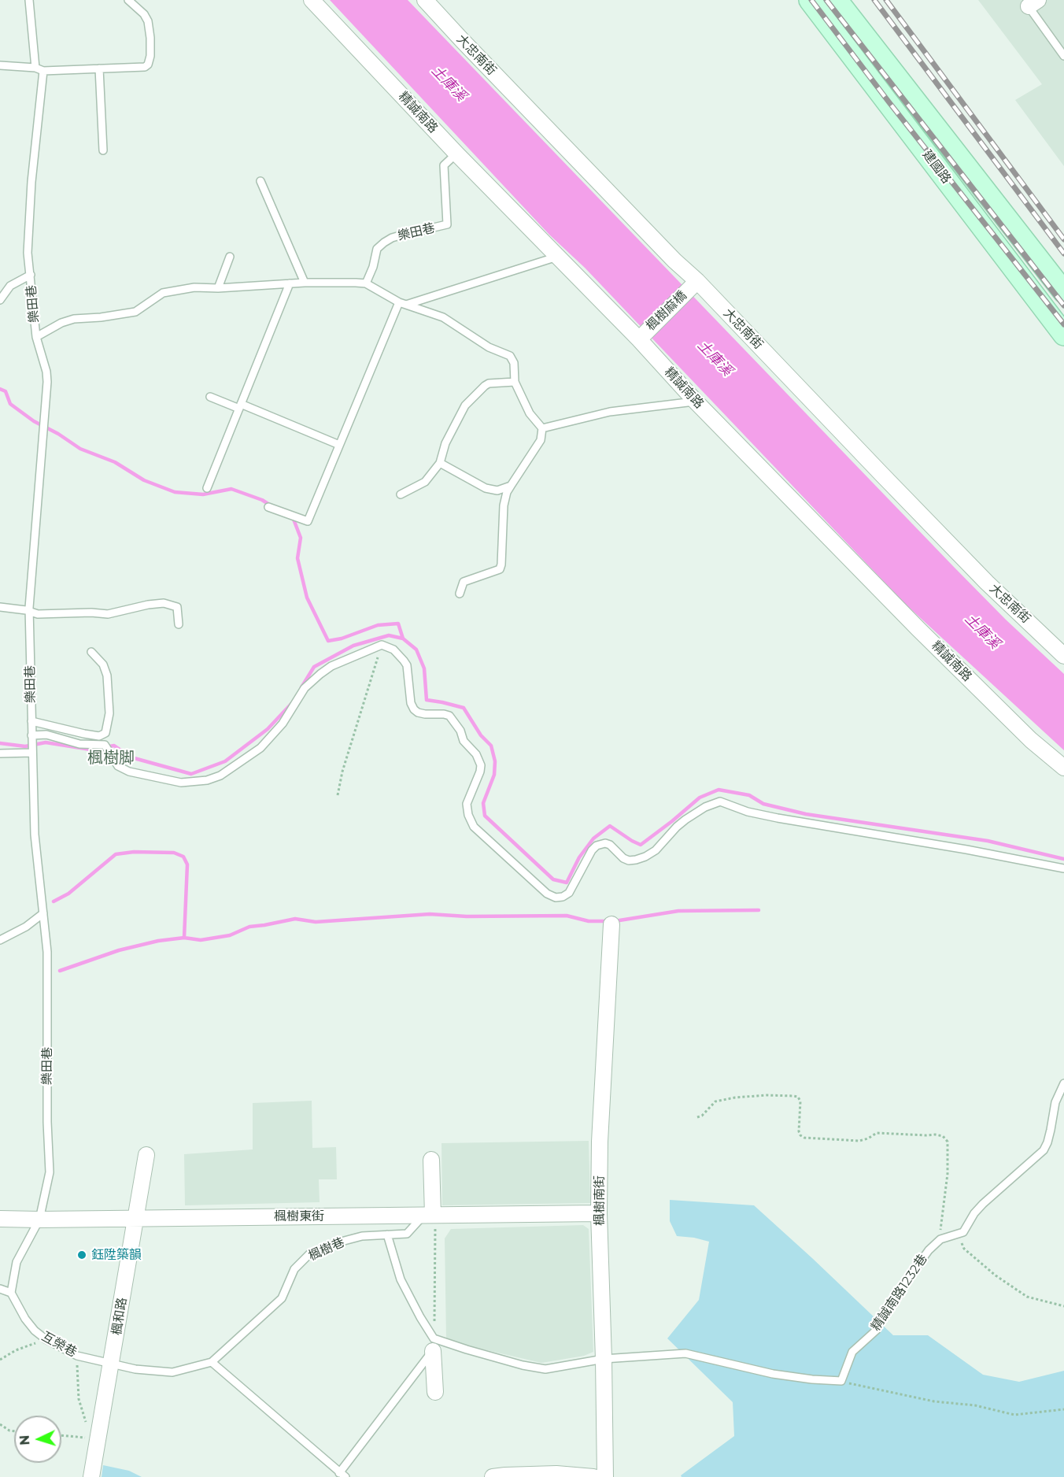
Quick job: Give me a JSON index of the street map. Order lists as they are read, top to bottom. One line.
{"streets":{"main road":["建國路"],"street":["大忠南街","精誠南路","楓樹麻橋","楓樹南街","楓樹東街","楓和路"],"lane":["樂田巷","楓樹巷","精誠南路1232巷","互榮巷"]},"crossings":[["大忠南街","楓樹麻橋"],["精誠南路","樂田巷"],["精誠南路","楓樹麻橋"],["樂田巷","楓樹東街"],["樂田巷","互榮巷"],["楓樹南街","楓樹東街"],["楓樹東街","楓樹巷"],["楓樹東街","楓和路"],["楓樹巷","楓和路"],["楓樹巷","互榮巷"],["楓和路","互榮巷"]],"districts":["楓樹脚"],"water":["土庫溪"],"places":["鈺陞築韻"],"north":"left"}
